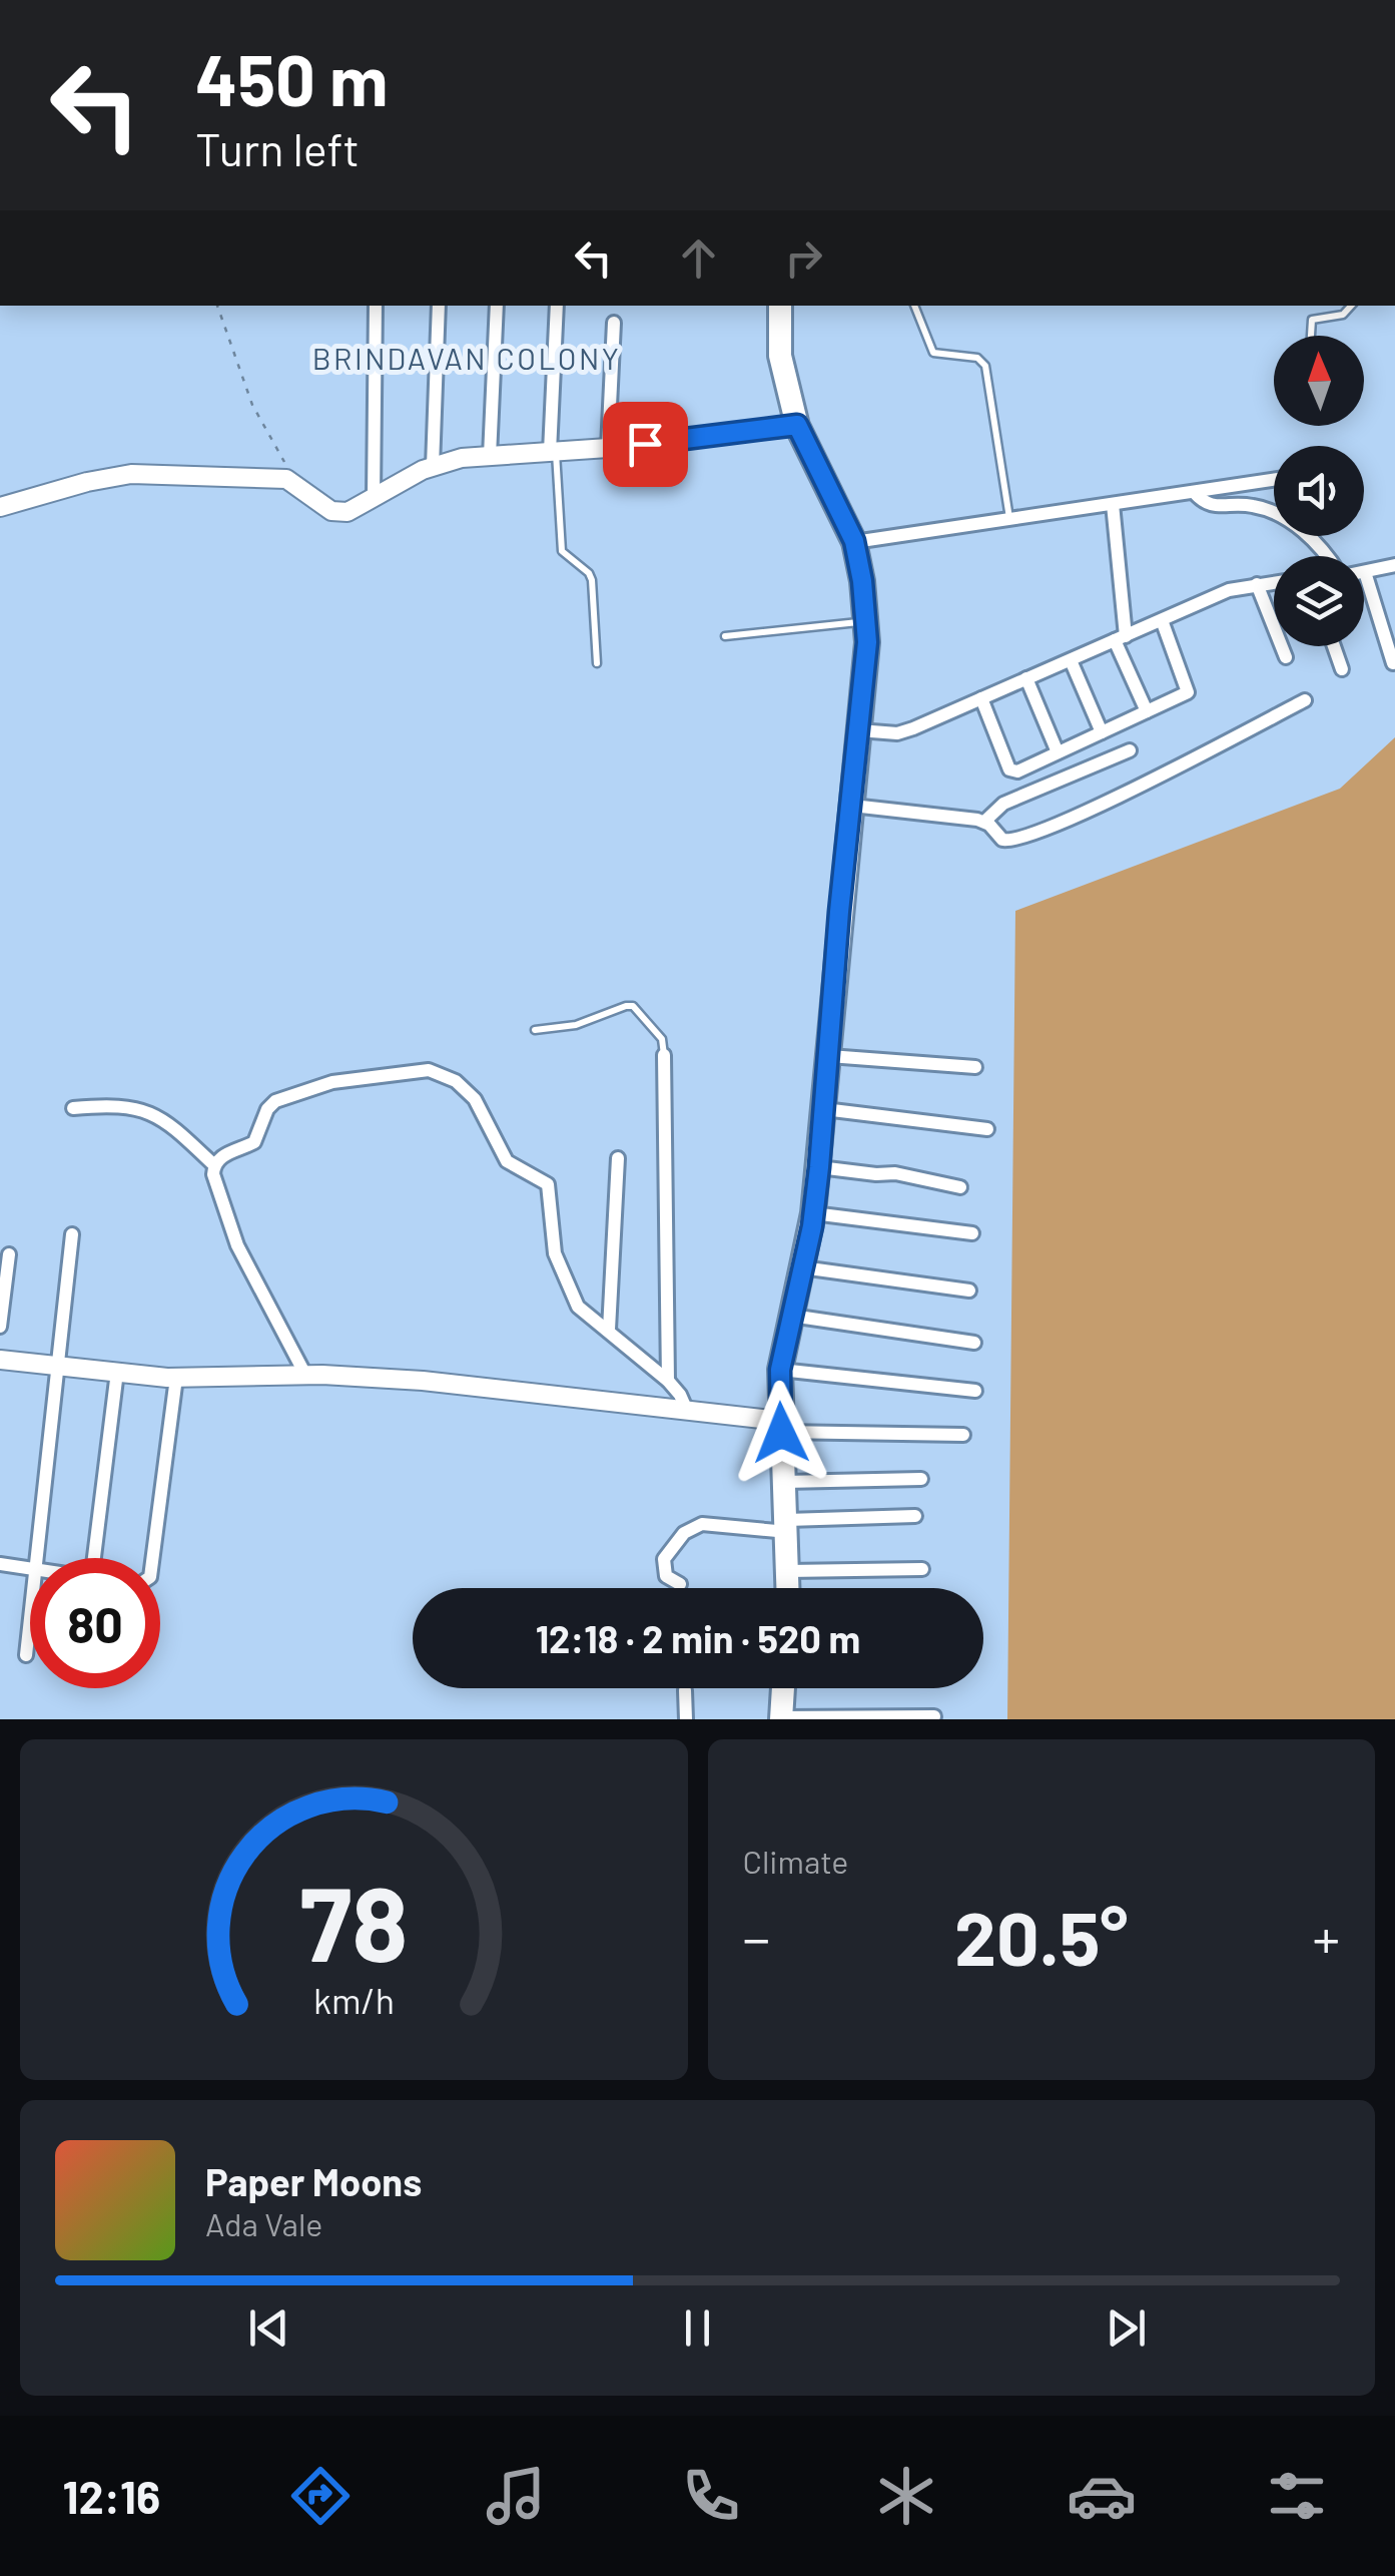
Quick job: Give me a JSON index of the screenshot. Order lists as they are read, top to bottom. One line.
{"districts":["BRINDAVAN COLONY"],"north":"top","page":{"turn":["450 m","Turn left"],"limit":"80","trip":"12:18 · 2 min · 520 m","tile":"Climate","heat":["−","20.5°","+"],"song":["Paper Moons","Ada Vale"],"tabs":"12:16","gauge":["78","km/h"]}}
